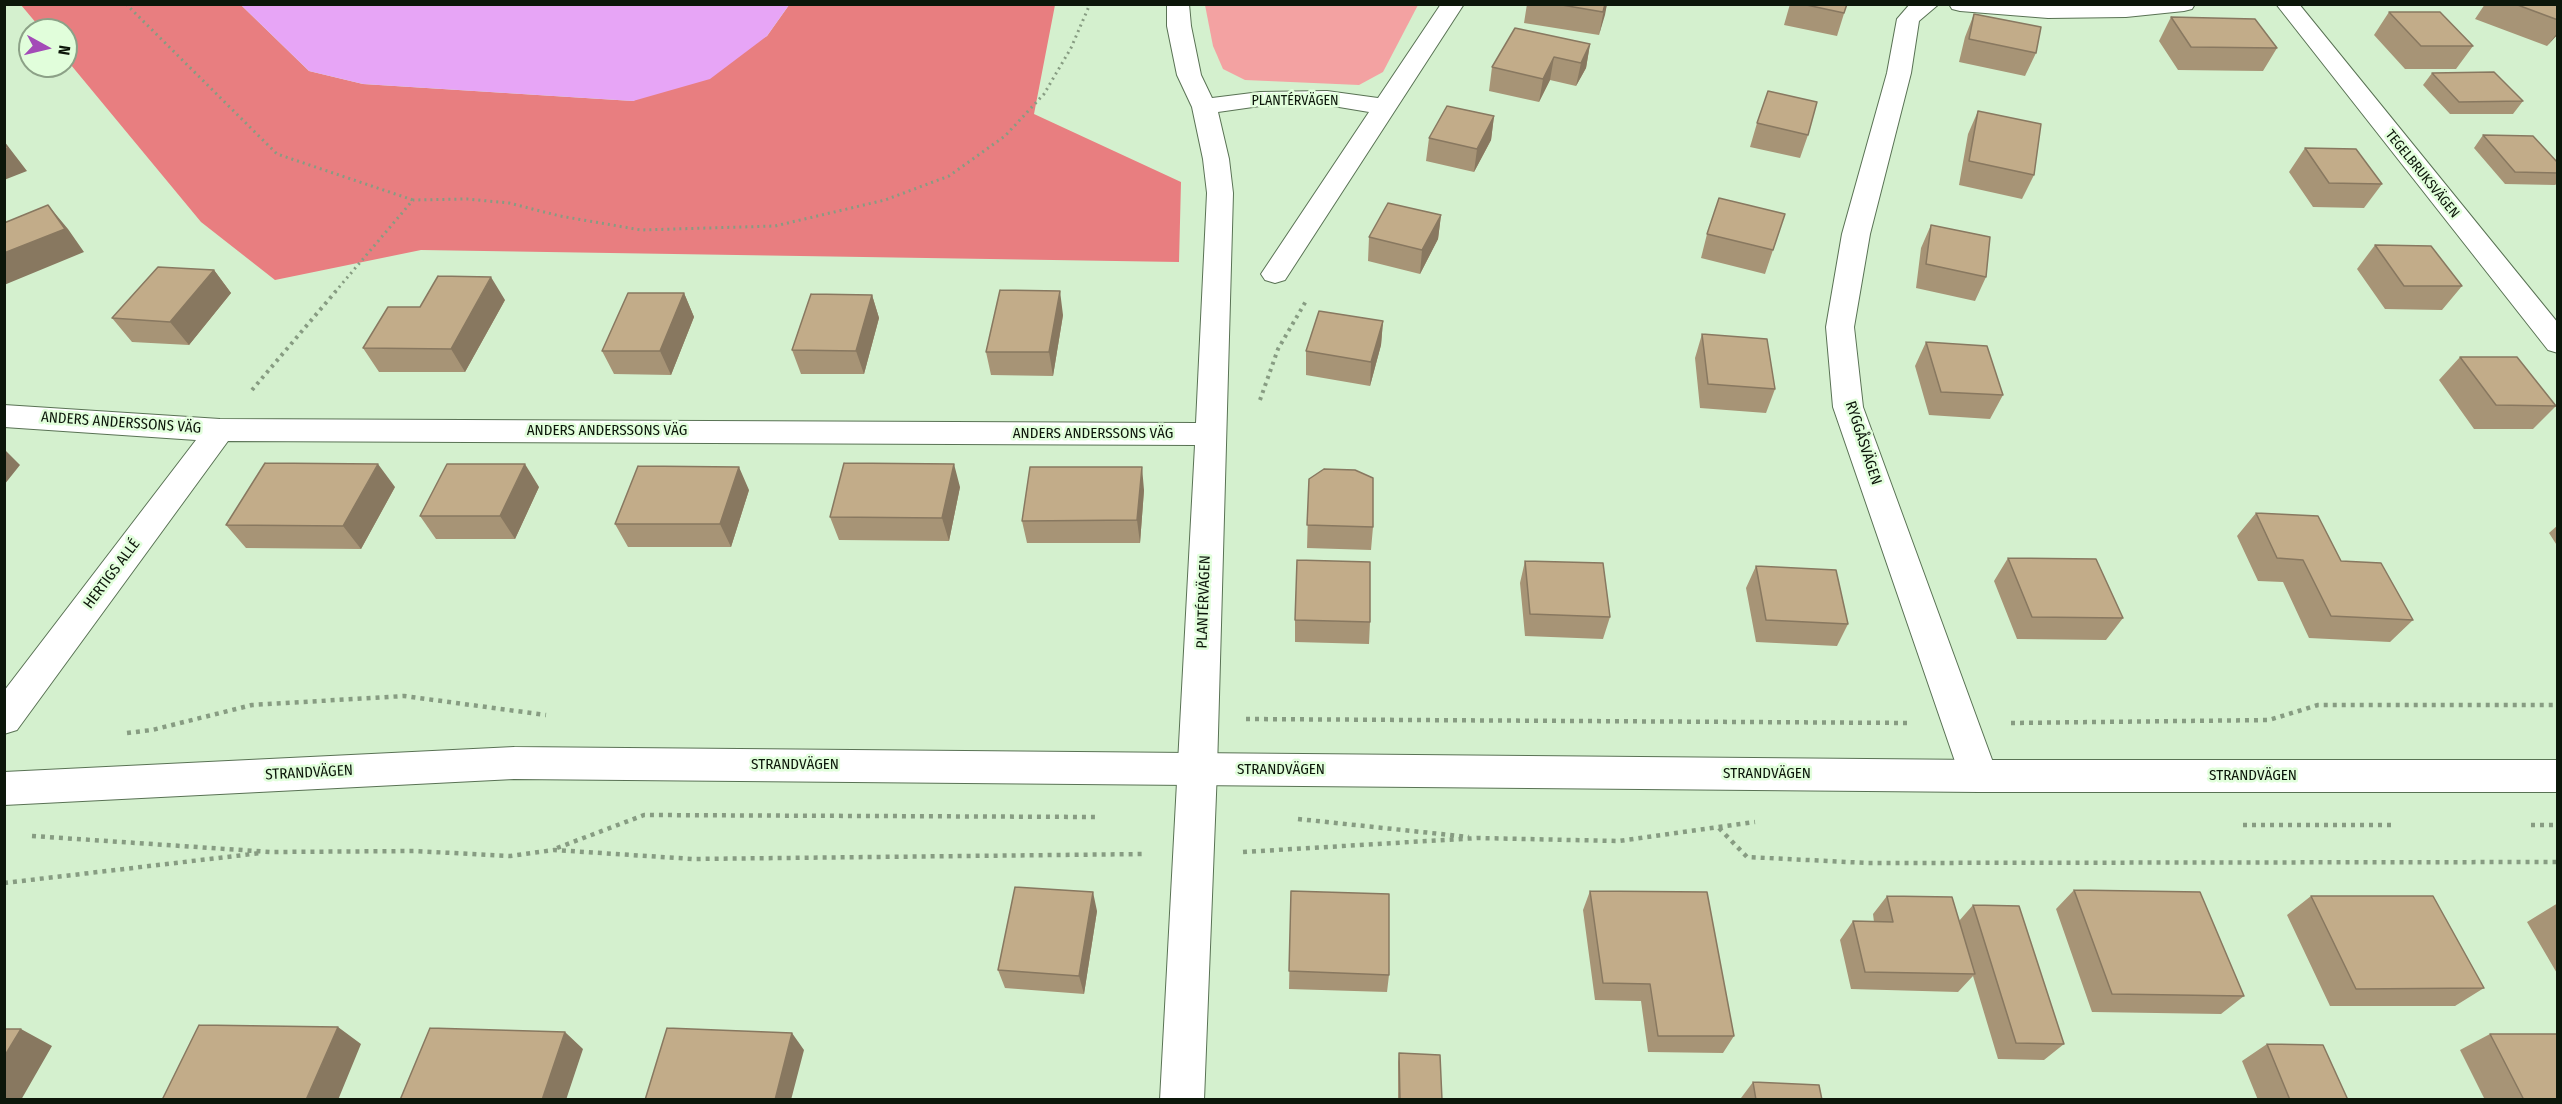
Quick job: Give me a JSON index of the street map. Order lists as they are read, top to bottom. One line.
{"streets":{"street":["PLANTÉRVÄGEN","TEGELBRUKSVÄGEN","ANDERS ANDERSSONS VÄG","RYGGÅSVÄGEN","HERTIGS ALLÉ","STRANDVÄGEN"]},"crossings":[["PLANTÉRVÄGEN","ANDERS ANDERSSONS VÄG"],["PLANTÉRVÄGEN","STRANDVÄGEN"],["ANDERS ANDERSSONS VÄG","HERTIGS ALLÉ"],["RYGGÅSVÄGEN","STRANDVÄGEN"]],"north":"right"}
